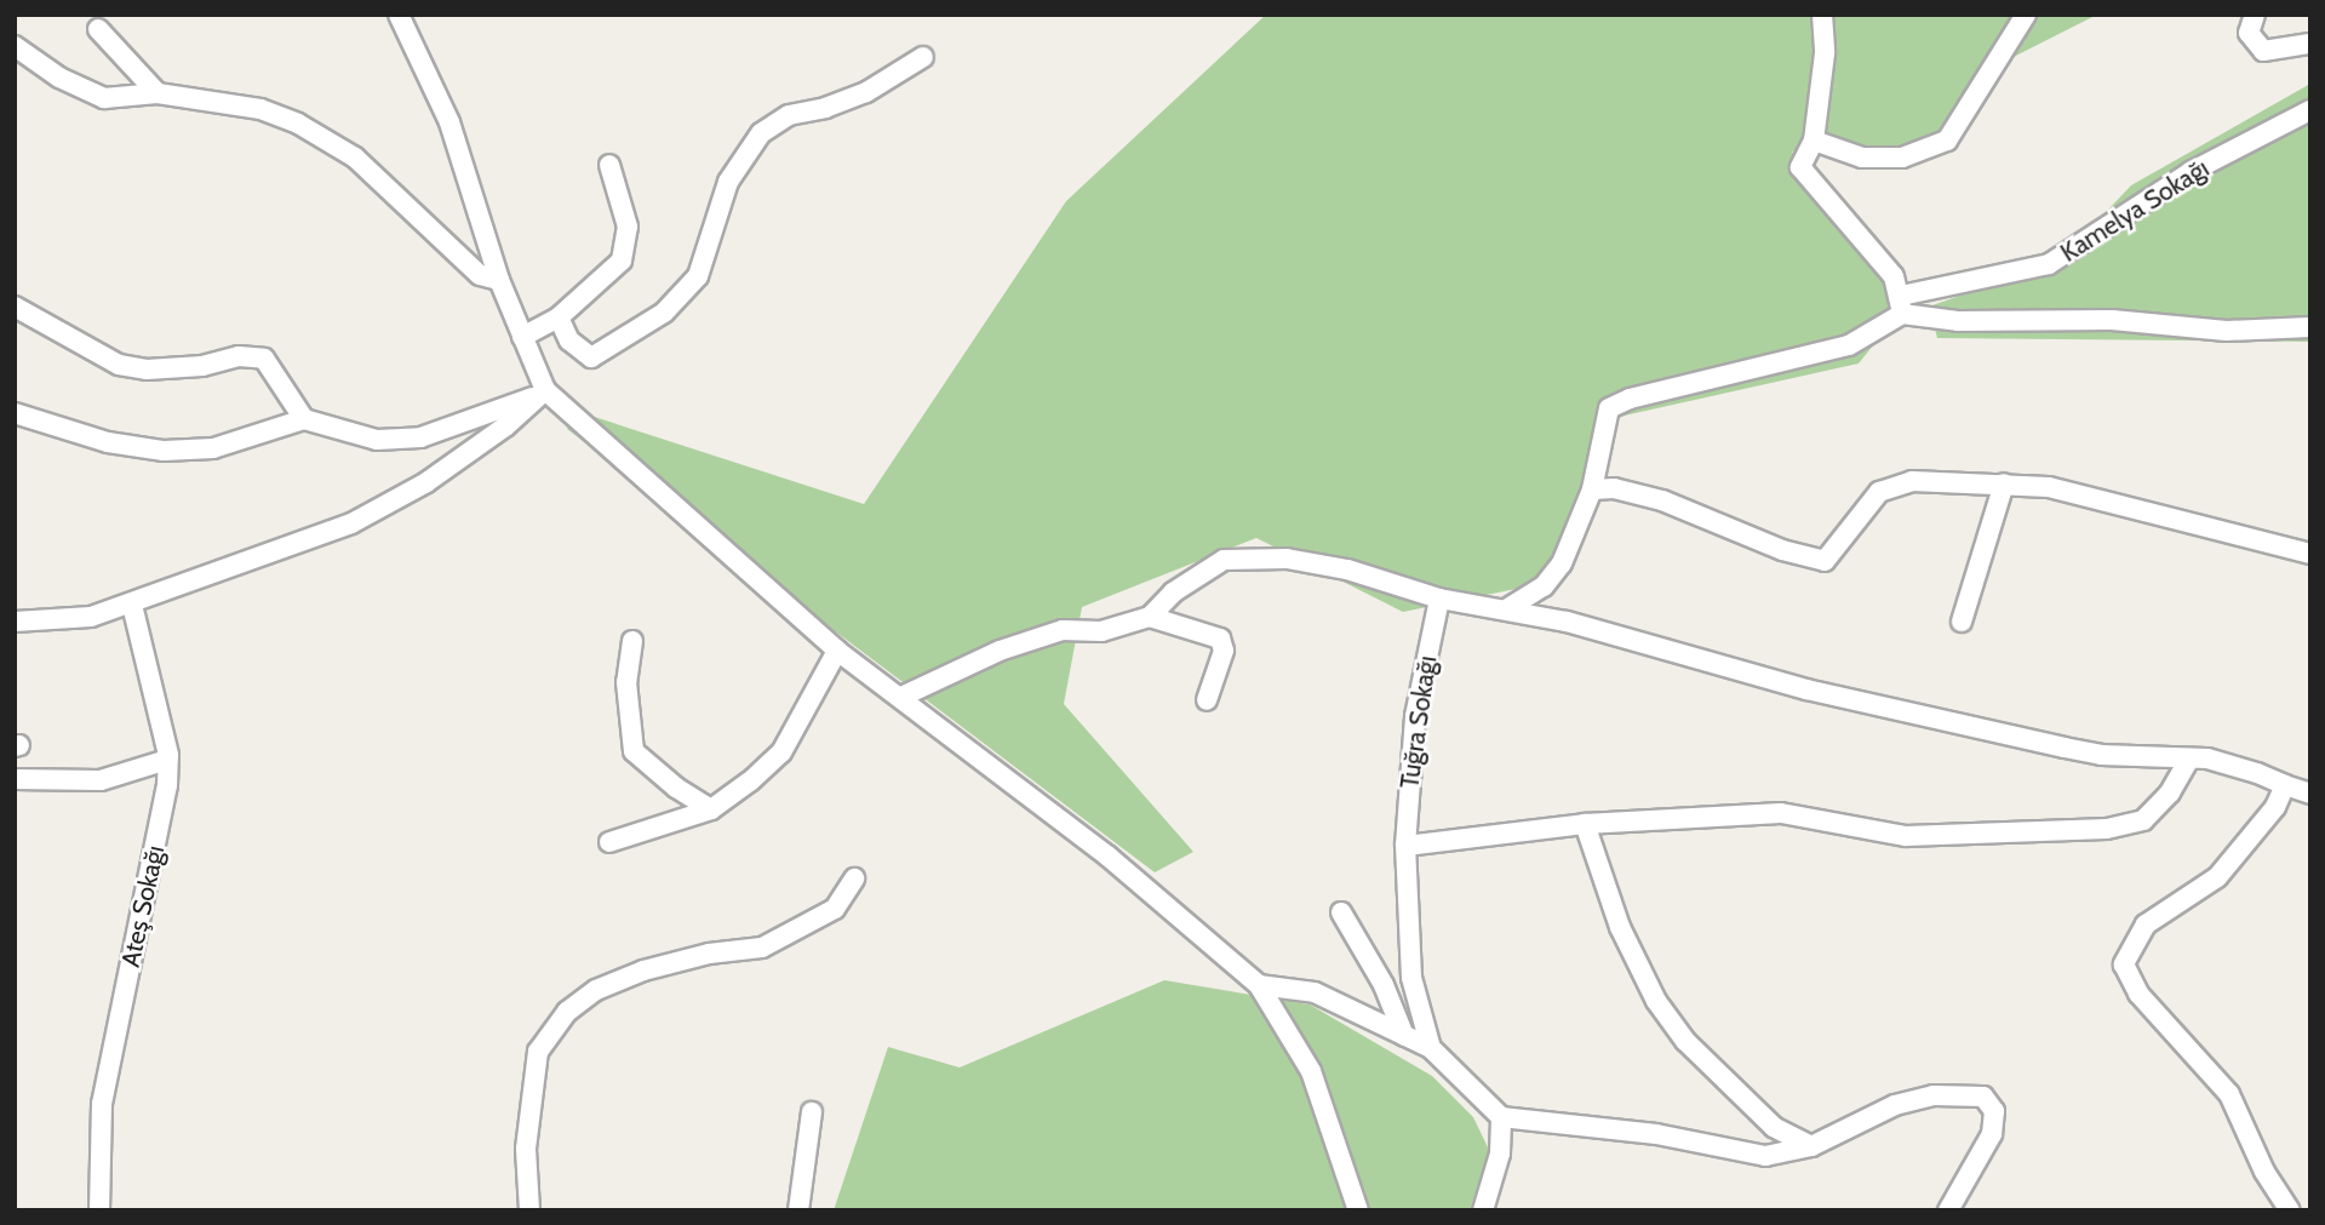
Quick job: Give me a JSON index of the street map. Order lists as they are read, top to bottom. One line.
{"streets":{"street":["Kamelya Sokağı","Tuğra Sokağı","Ateş Sokağı"]}}
